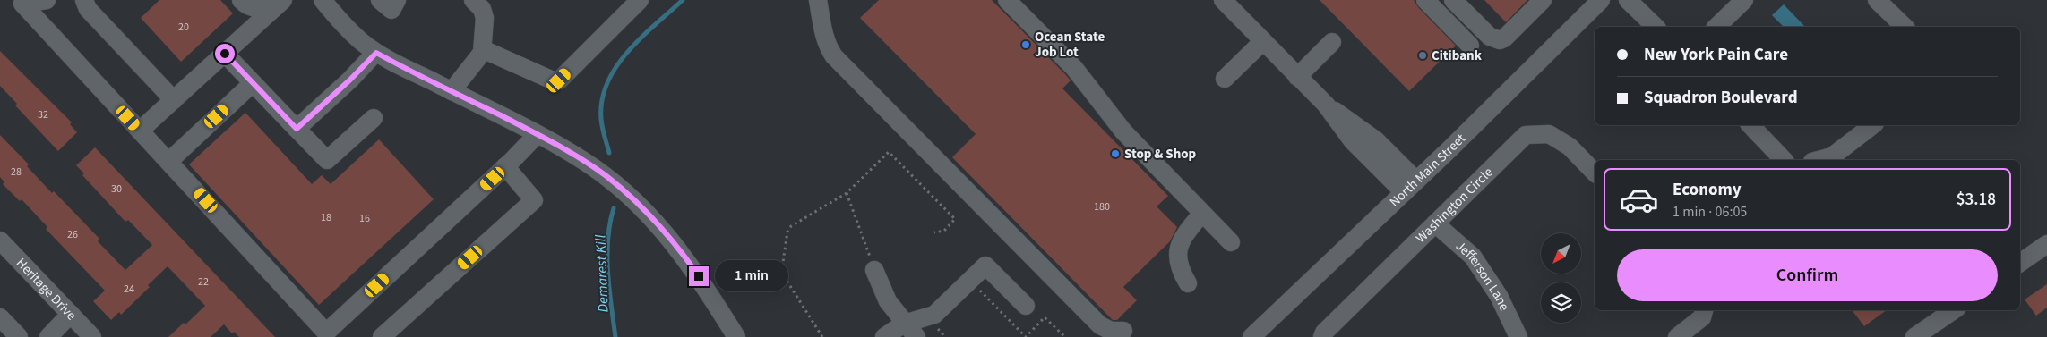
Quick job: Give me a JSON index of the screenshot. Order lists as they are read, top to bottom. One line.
{"streets":{"street":["North Main Street","Washington Circle","Jefferson Lane","Heritage Drive"]},"crossings":[["Washington Circle","Jefferson Lane"]],"water":["Demarest Kill"],"places":["Ocean State Job Lot","Citibank","Stop & Shop"],"house_numbers":["20","32","28","30","180","18","16","26","22","24"],"north":"bottom left","page":{"banner":["New York Pain Care","Squadron Boulevard"],"list":[{"name":"Economy","note":"1 min · 06:05","value":"$3.18"}],"buttons":"Confirm","bubble":"1 min"}}
